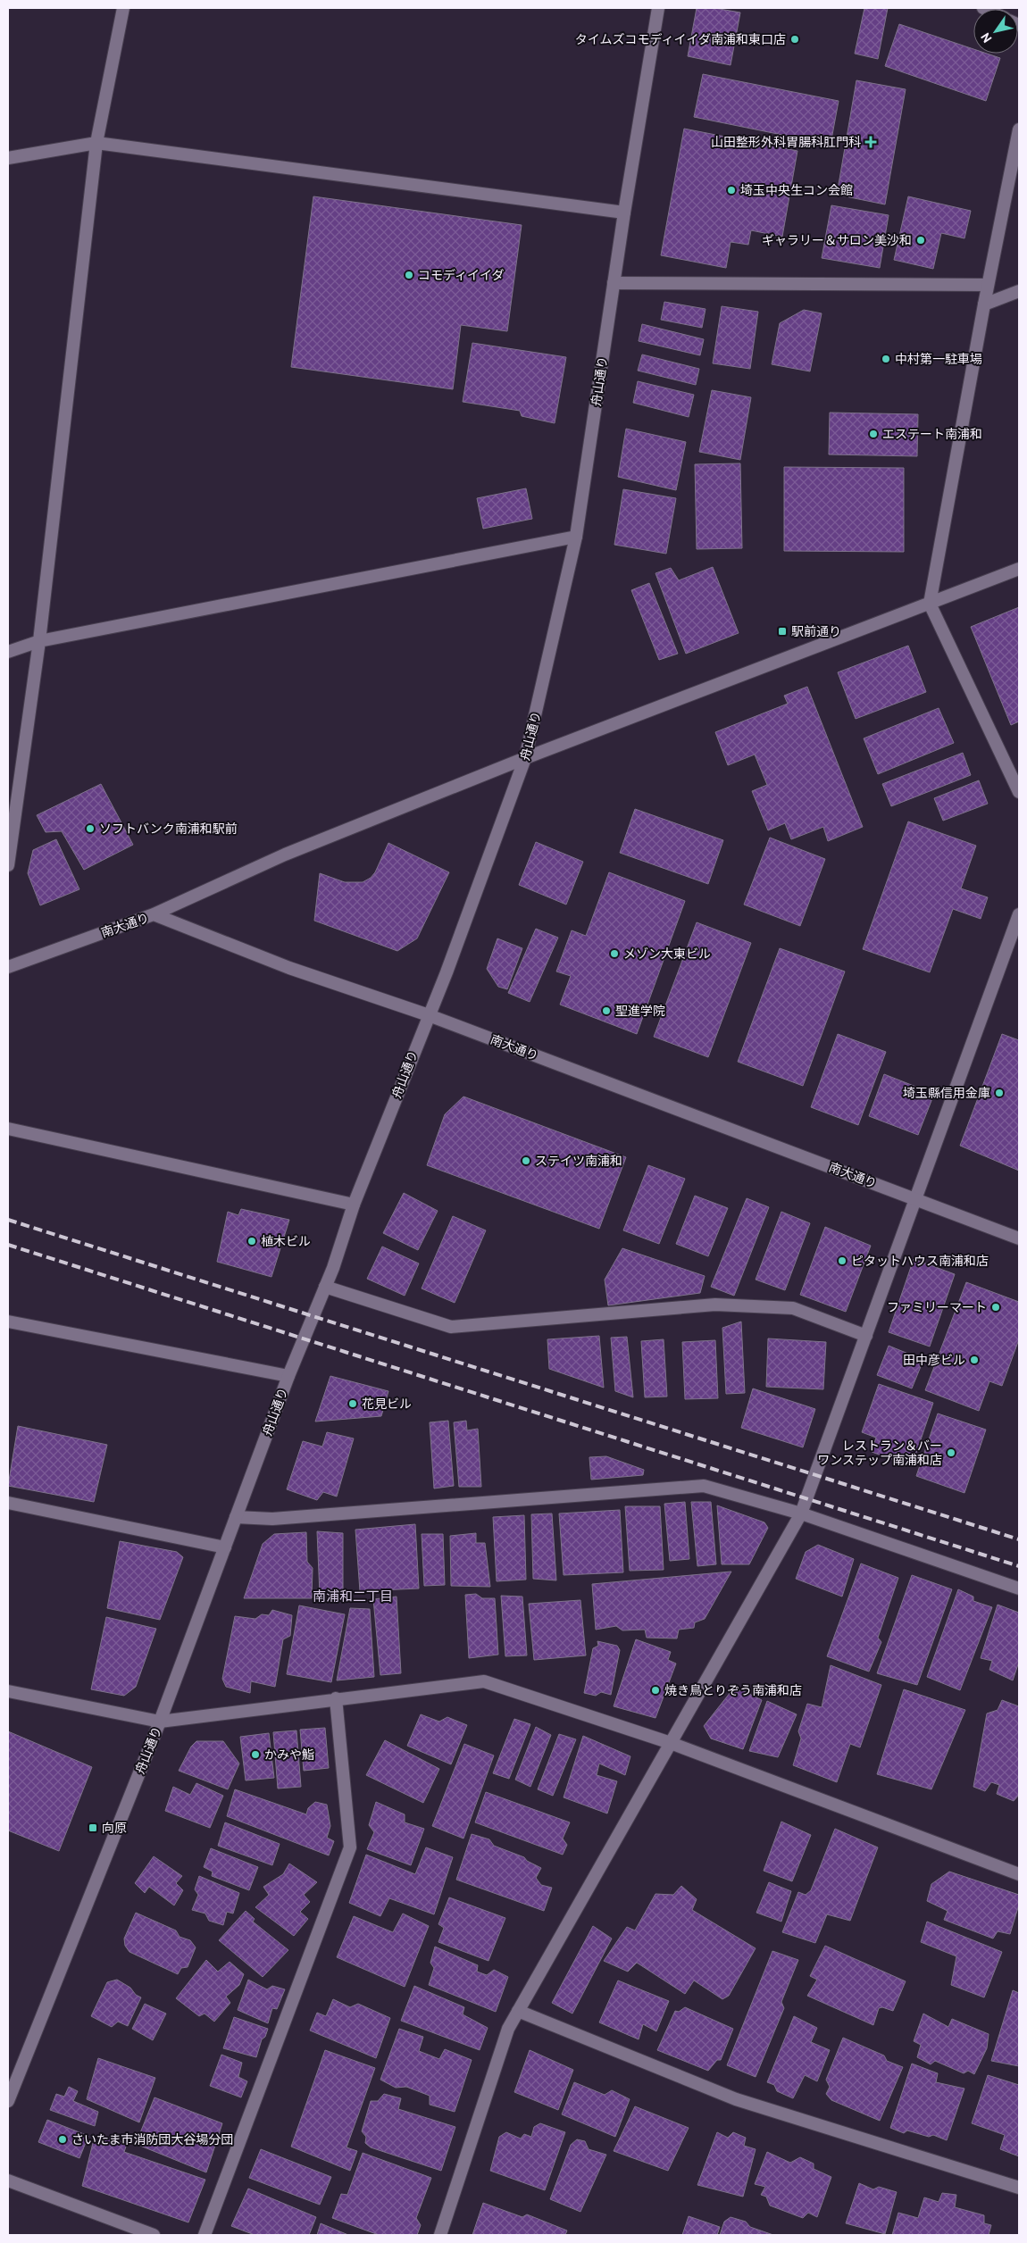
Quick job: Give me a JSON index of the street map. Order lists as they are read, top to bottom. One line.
{"streets":{"street":["舟山通り","南大通り"]},"crossings":[["舟山通り","南大通り"]],"districts":["南浦和二丁目"],"places":{"other":["タイムズコモディイイダ南浦和東口店","埼玉中央生コン会館","ギャラリー＆サロン美沙和","コモディイイダ","中村第一駐車場","エステート南浦和","ソフトバンク南浦和駅前","メゾン大東ビル","聖進学院","埼玉縣信用金庫","ステイツ南浦和","植木ビル","ピタットハウス南浦和店","ファミリーマート","田中彦ビル","花見ビル","レストラン＆バー ワンステップ南浦和店","焼き鳥とりぞう南浦和店","かみや鮨","さいたま市消防団大谷場分団"],"health":["山田整形外科胃腸科肛門科"],"transit":["駅前通り","向原"]},"north":"bottom left"}
